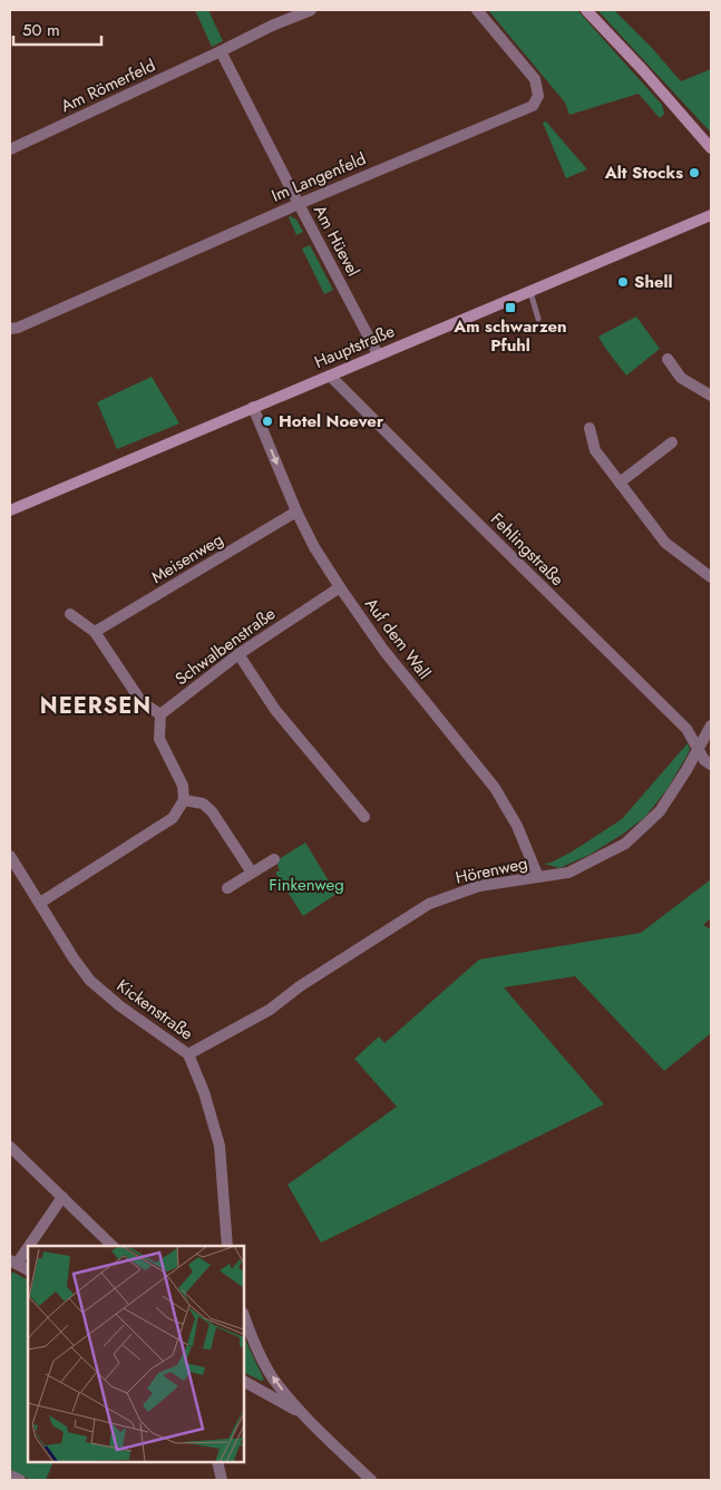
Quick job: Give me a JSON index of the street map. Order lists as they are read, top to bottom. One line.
{"streets":{"street":["Am Römerfeld","Im Langenfeld","Am Hüevel","Hauptstraße","Fehlingstraße","Meisenweg","Auf dem Wall","Schwalbenstraße","Hörenweg","Kickenstraße"]},"crossings":[["Am Römerfeld","Am Hüevel"],["Im Langenfeld","Am Hüevel"],["Am Hüevel","Hauptstraße"],["Hauptstraße","Fehlingstraße"],["Hauptstraße","Auf dem Wall"],["Fehlingstraße","Hörenweg"],["Meisenweg","Auf dem Wall"],["Auf dem Wall","Schwalbenstraße"],["Auf dem Wall","Hörenweg"],["Hörenweg","Kickenstraße"]],"districts":["NEERSEN"],"parks":["Finkenweg"],"places":{"other":["Alt Stocks","Shell","Hotel Noever"],"transit":["Am schwarzen Pfuhl"]},"scale_bar":"50 m"}
